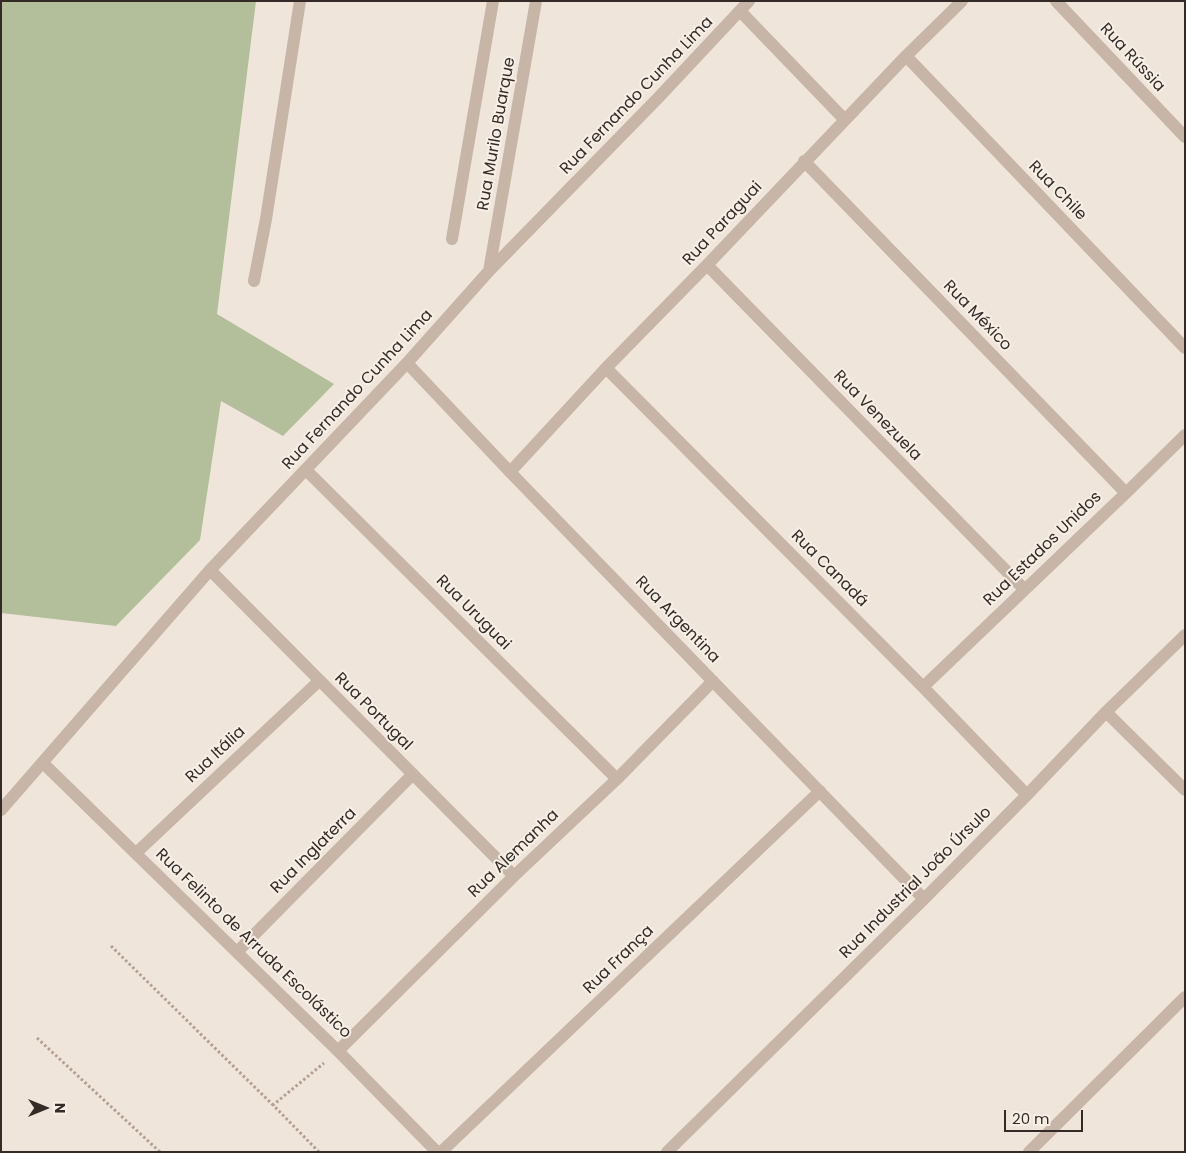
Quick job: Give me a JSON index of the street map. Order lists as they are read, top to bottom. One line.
{"streets":{"street":["Rua Rússia","Rua Fernando Cunha Lima","Rua Murilo Buarque","Rua Chile","Rua Paraguai","Rua México","Rua Venezuela","Rua Estados Unidos","Rua Canadá","Rua Uruguai","Rua Argentina","Rua Portugal","Rua Itália","Rua Inglaterra","Rua Alemanha","Rua Industrial João Úrsulo","Rua Felinto de Arruda Escolástico","Rua França"]},"crossings":[["Rua Fernando Cunha Lima","Rua Murilo Buarque"],["Rua Fernando Cunha Lima","Rua Uruguai"],["Rua Fernando Cunha Lima","Rua Argentina"],["Rua Fernando Cunha Lima","Rua Portugal"],["Rua Fernando Cunha Lima","Rua Felinto de Arruda Escolástico"],["Rua Chile","Rua Paraguai"],["Rua Paraguai","Rua México"],["Rua Paraguai","Rua Venezuela"],["Rua Paraguai","Rua Canadá"],["Rua Paraguai","Rua Argentina"],["Rua México","Rua Estados Unidos"],["Rua Venezuela","Rua Estados Unidos"],["Rua Estados Unidos","Rua Canadá"],["Rua Canadá","Rua Industrial João Úrsulo"],["Rua Uruguai","Rua Alemanha"],["Rua Argentina","Rua Alemanha"],["Rua Argentina","Rua Industrial João Úrsulo"],["Rua Argentina","Rua França"],["Rua Portugal","Rua Itália"],["Rua Portugal","Rua Inglaterra"],["Rua Portugal","Rua Alemanha"],["Rua Itália","Rua Felinto de Arruda Escolástico"],["Rua Inglaterra","Rua Felinto de Arruda Escolástico"],["Rua Alemanha","Rua Felinto de Arruda Escolástico"]],"scale_bar":"20 m","north":"right"}
